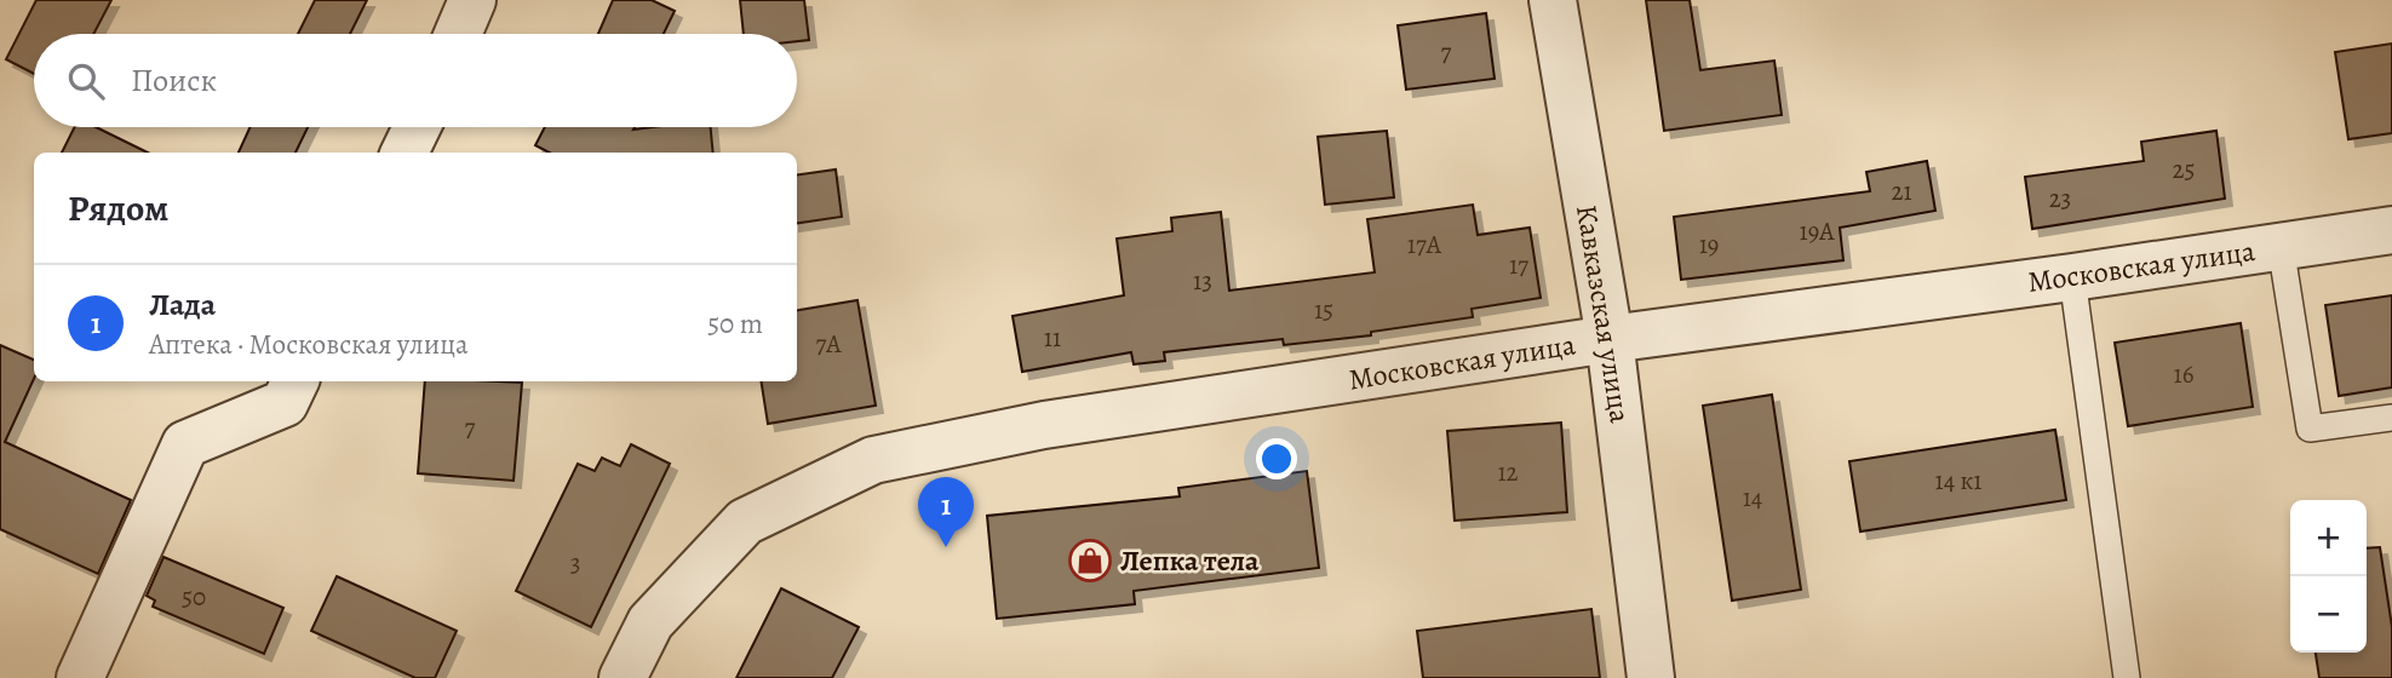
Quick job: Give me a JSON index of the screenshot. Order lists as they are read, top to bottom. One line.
{"streets":{"street":["Московская улица","Кавказская улица"]},"crossings":[["Московская улица","Кавказская улица"]],"places":{"shop":["Лепка тела"]},"house_numbers":["7","25","21","23","19А","17А","19","17","13","15","11","7А","16","7","12","14 к1","14","3","50"],"page":{"search":"Поиск","heading":"Рядом","list":[{"mark":"1","name":"Лада","note":"Аптека · Московская улица","value":"50 m"}],"pins":"1","map_buttons":["+","−"]}}
